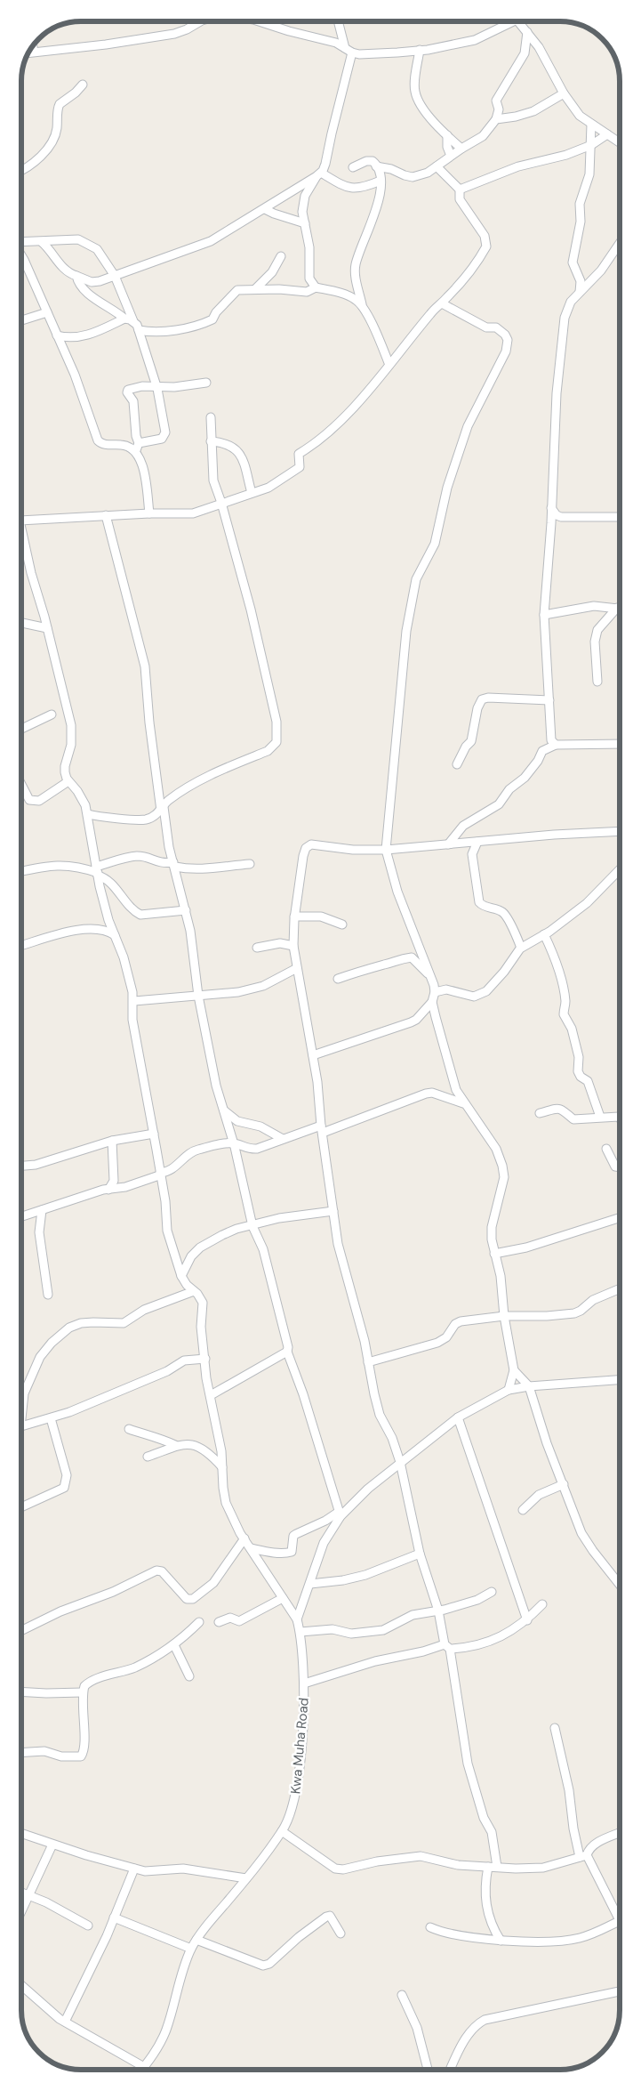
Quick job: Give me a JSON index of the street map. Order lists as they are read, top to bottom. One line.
{"streets":{"street":["Kwa Muha Road"]}}
